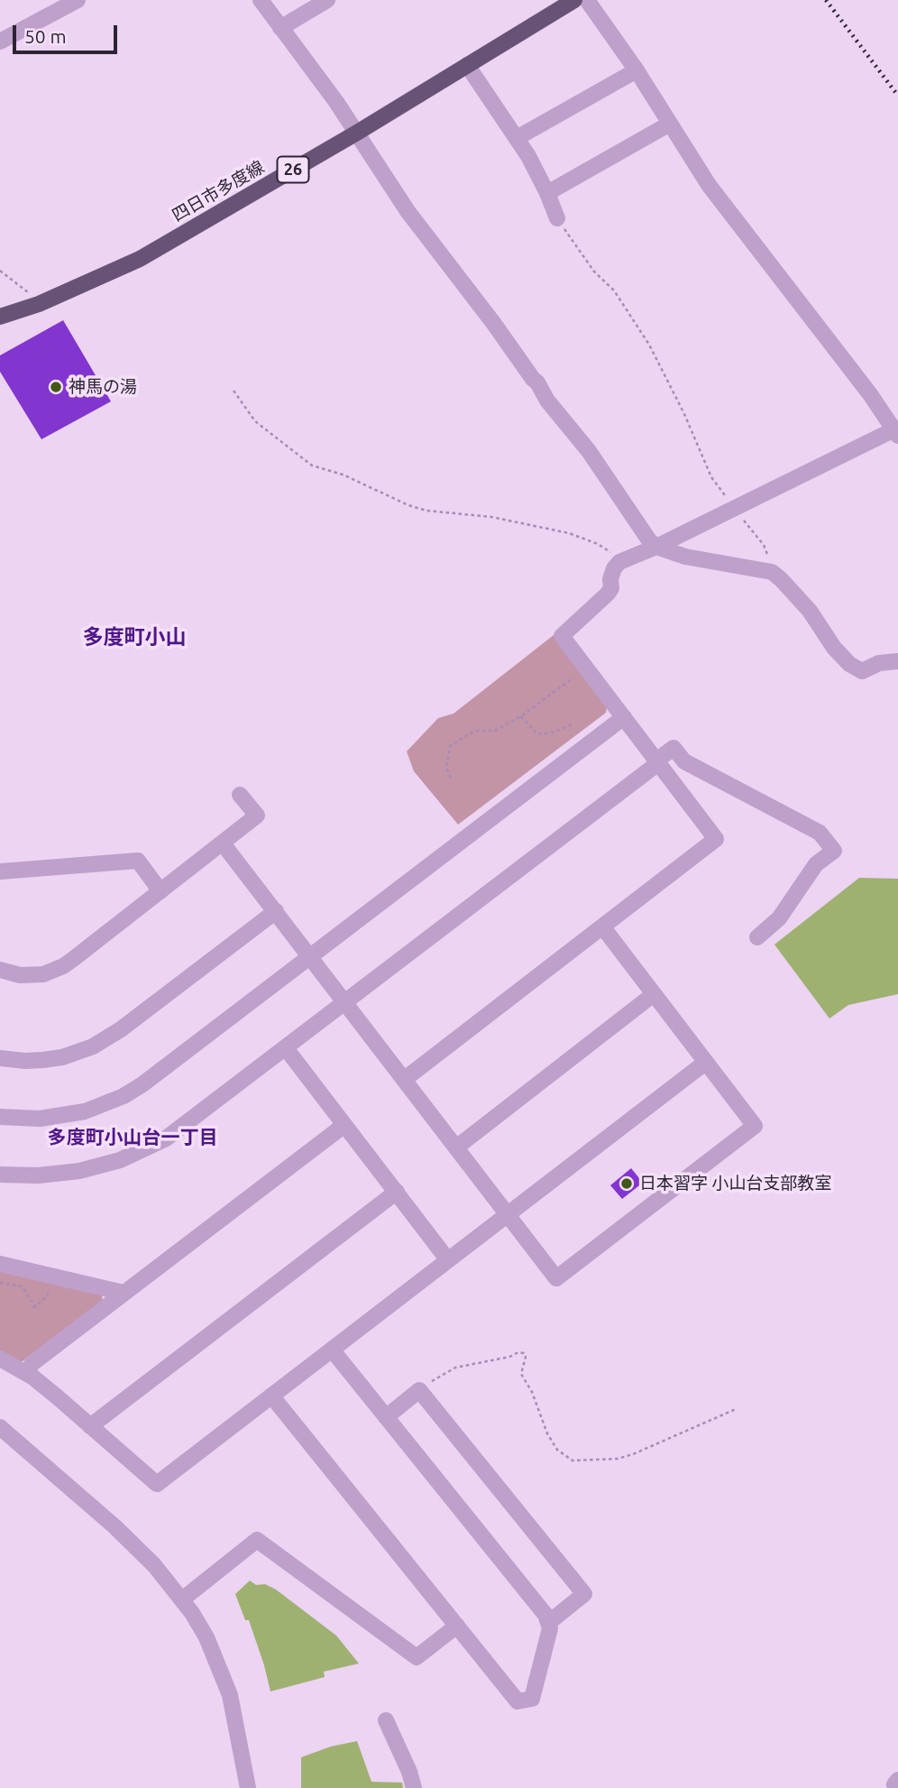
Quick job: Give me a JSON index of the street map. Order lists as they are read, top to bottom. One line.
{"streets":{"main road":["26","四日市多度線"]},"districts":["多度町小山","多度町小山台一丁目"],"places":["神馬の湯","日本習字 小山台支部教室"],"scale_bar":"50 m"}
